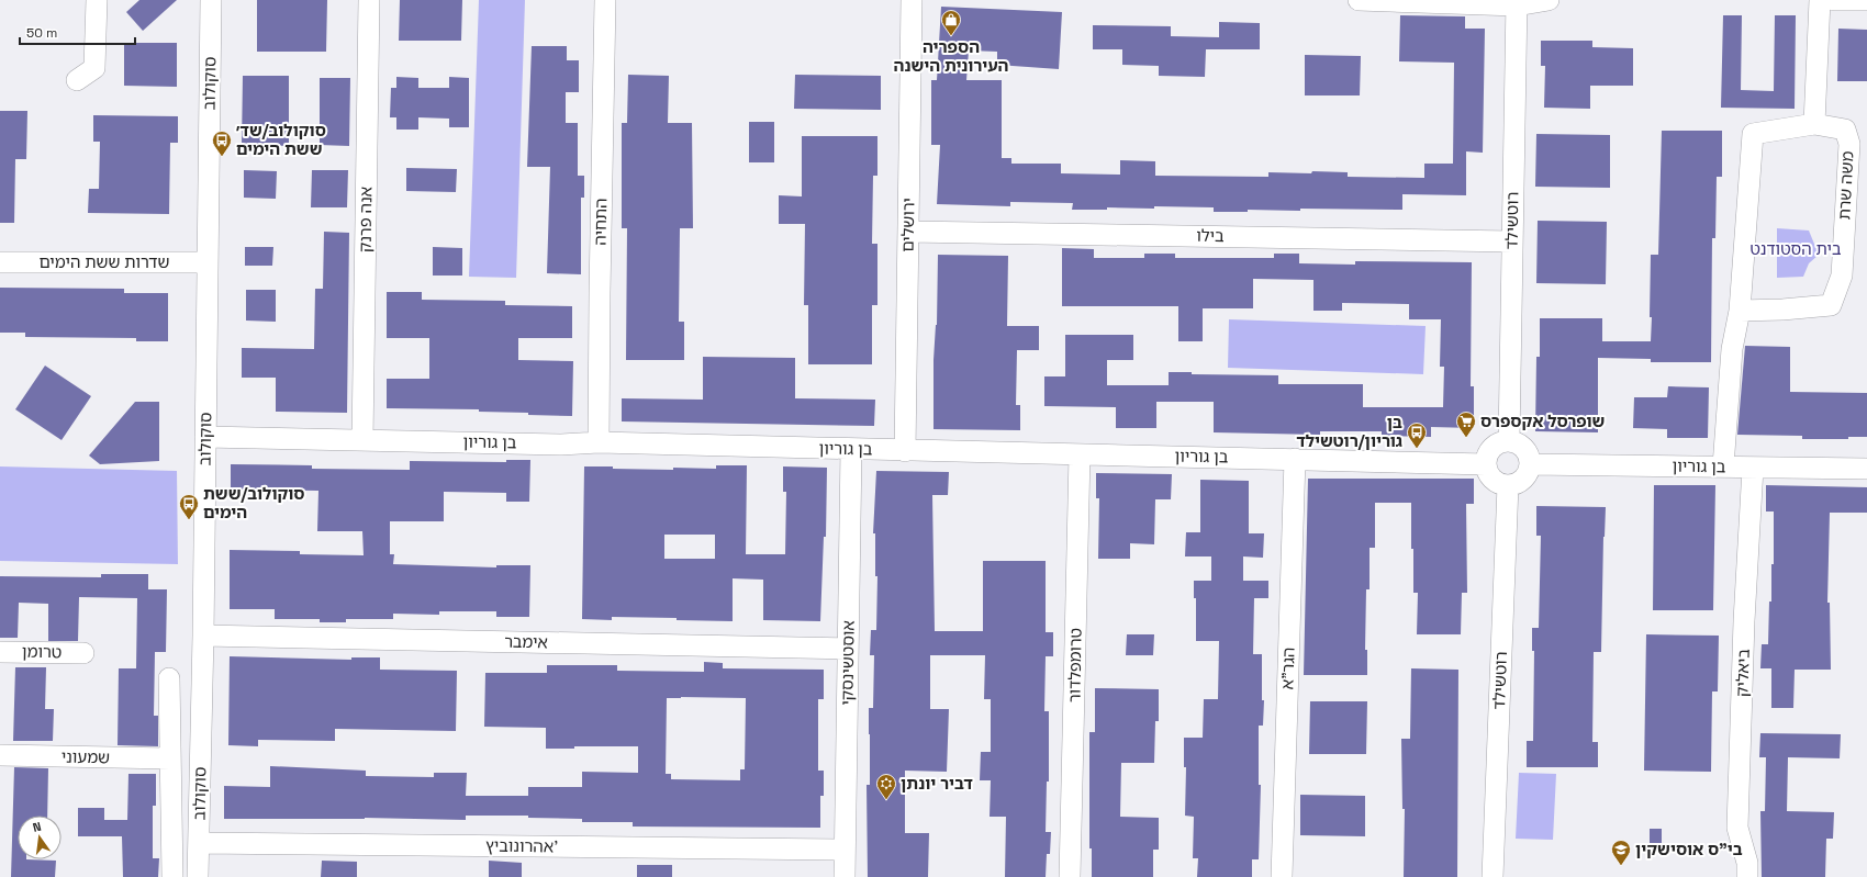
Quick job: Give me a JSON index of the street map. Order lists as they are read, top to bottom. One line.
{"streets":{"street":["סוקולוב","משה שרת","אנה פרנק","רוטשילד","התחיה","ירושלים","בילו","שדרות ששת הימים","בן גוריון","אימבר","טרומן","אוסטשינסקי","טרומפלדור","הגר\"א","ביאליק","שמעוני","אהרונוביץ'"]},"crossings":[["סוקולוב","שדרות ששת הימים"],["סוקולוב","בן גוריון"],["סוקולוב","אימבר"],["סוקולוב","אהרונוביץ'"],["אנה פרנק","בן גוריון"],["רוטשילד","בילו"],["רוטשילד","בן גוריון"],["התחיה","בן גוריון"],["ירושלים","בילו"],["ירושלים","בן גוריון"],["בן גוריון","אוסטשינסקי"],["בן גוריון","טרומפלדור"],["בן גוריון","הגר\"א"],["בן גוריון","ביאליק"],["אימבר","אוסטשינסקי"],["אוסטשינסקי","אהרונוביץ'"]],"parks":["בית הסטודנט"],"places":{"shop":["הספריה העירונית הישנה"],"bus stop":["סוקולוב/שד׳ ששת הימים","בן גוריון/רוטשילד","סוקולוב/ששת הימים"],"supermarket":["שופרסל אקספרס"],"synagogue":["דביר יונתן"],"school or university":["בי\"ס אוסישקין"]},"scale_bar":"50 m","north":"top"}
